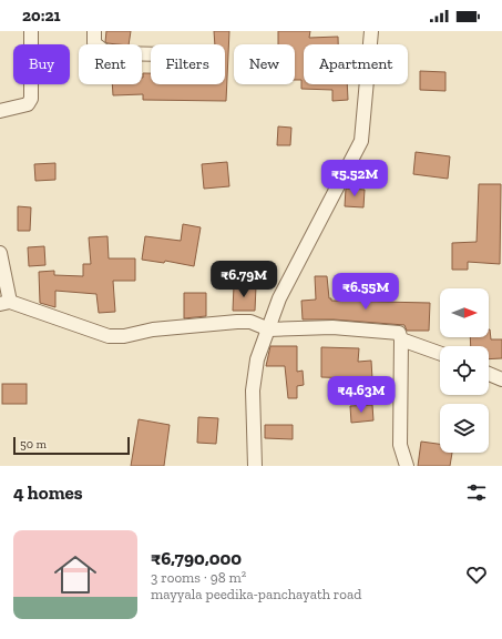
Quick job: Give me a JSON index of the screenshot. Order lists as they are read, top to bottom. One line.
{"scale_bar":"50 m","north":"right","page":{"status":"20:21","chip":["Buy","Rent","Filters","New","Apartment"],"price":["₹5.52M","₹6.79M","₹6.55M","₹4.63M"],"scale":"50 m","heading":"4 homes","list":[{"name":"₹6,790,000","note":"3 rooms · 98 m² · mayyala peedika-panchayath road"}]}}
